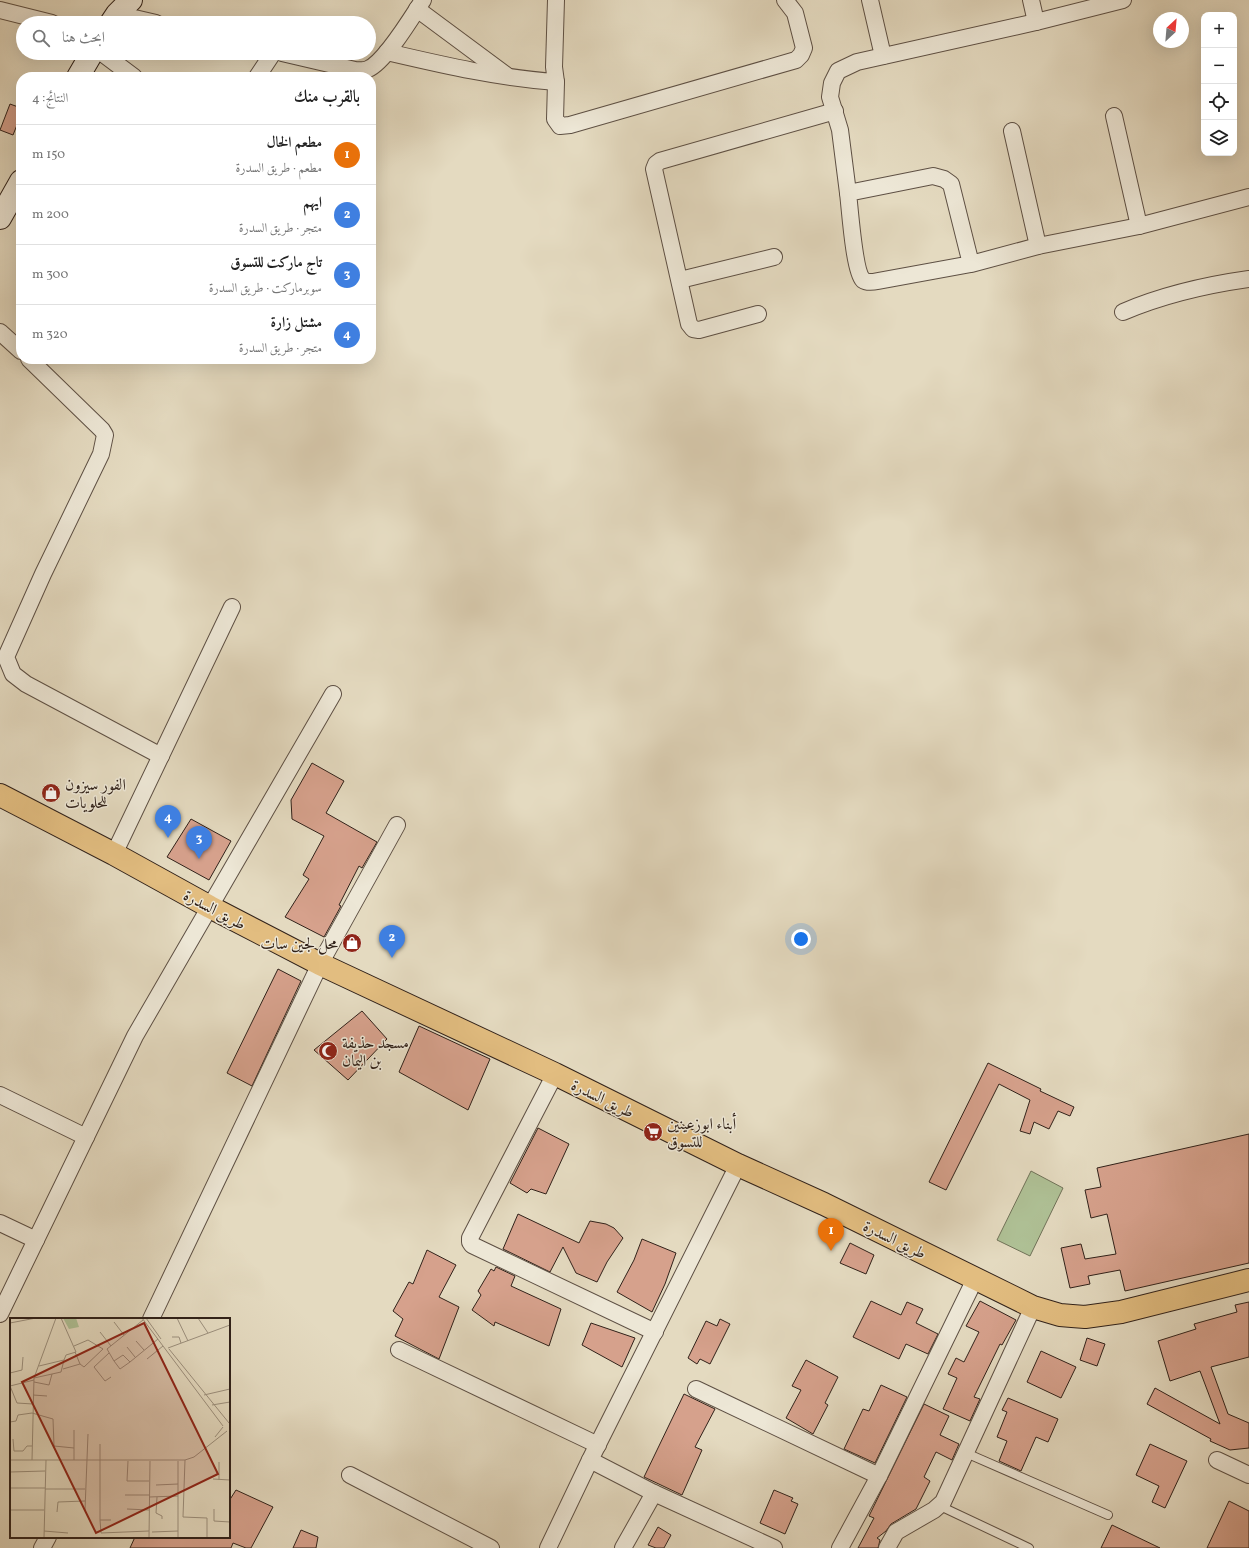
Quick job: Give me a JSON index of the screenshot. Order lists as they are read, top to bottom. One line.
{"streets":{"main road":["طريق السدرة"]},"places":{"shop":["الفور سيزون للحلويات","محل لجين سات"],"mosque":["مسجد حذيفة بن اليمان"],"supermarket":["أبناء ابوزعينين للتسوق"]},"north":"top right","page":{"map_buttons":["+","−"],"search":"ابحث هنا","heading":["بالقرب منك","النتائج: 4"],"list":[{"mark":"1","name":"مطعم الخال","note":"مطعم · طريق السدرة","value":"150 m"},{"mark":"2","name":"ايهم","note":"متجر · طريق السدرة","value":"200 m"},{"mark":"3","name":"تاج ماركت للتسوق","note":"سوبرماركت · طريق السدرة","value":"300 m"},{"mark":"4","name":"مشتل زارة","note":"متجر · طريق السدرة","value":"320 m"}],"pins":["4","3","2","1"]}}
